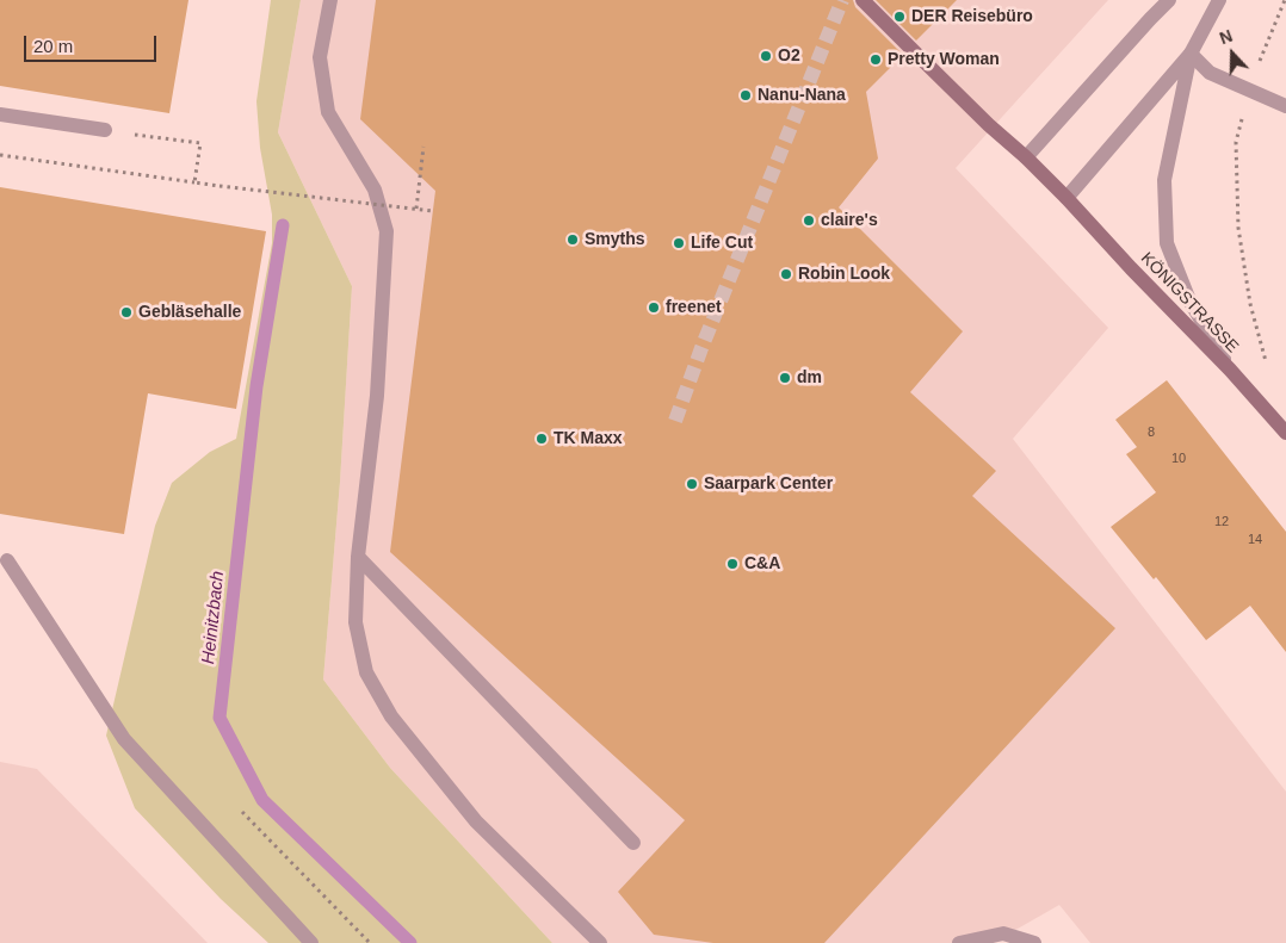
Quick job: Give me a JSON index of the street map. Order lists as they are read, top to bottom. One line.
{"streets":{"main road":["KÖNIGSTRASSE"]},"water":["Heinitzbach"],"places":["DER Reisebüro","O2","Pretty Woman","Nanu-Nana","claire's","Smyths","Life Cut","Robin Look","freenet","Gebläsehalle","dm","TK Maxx","Saarpark Center","C&A"],"house_numbers":["8","10","12","14"],"scale_bar":"20 m","north":"top"}
